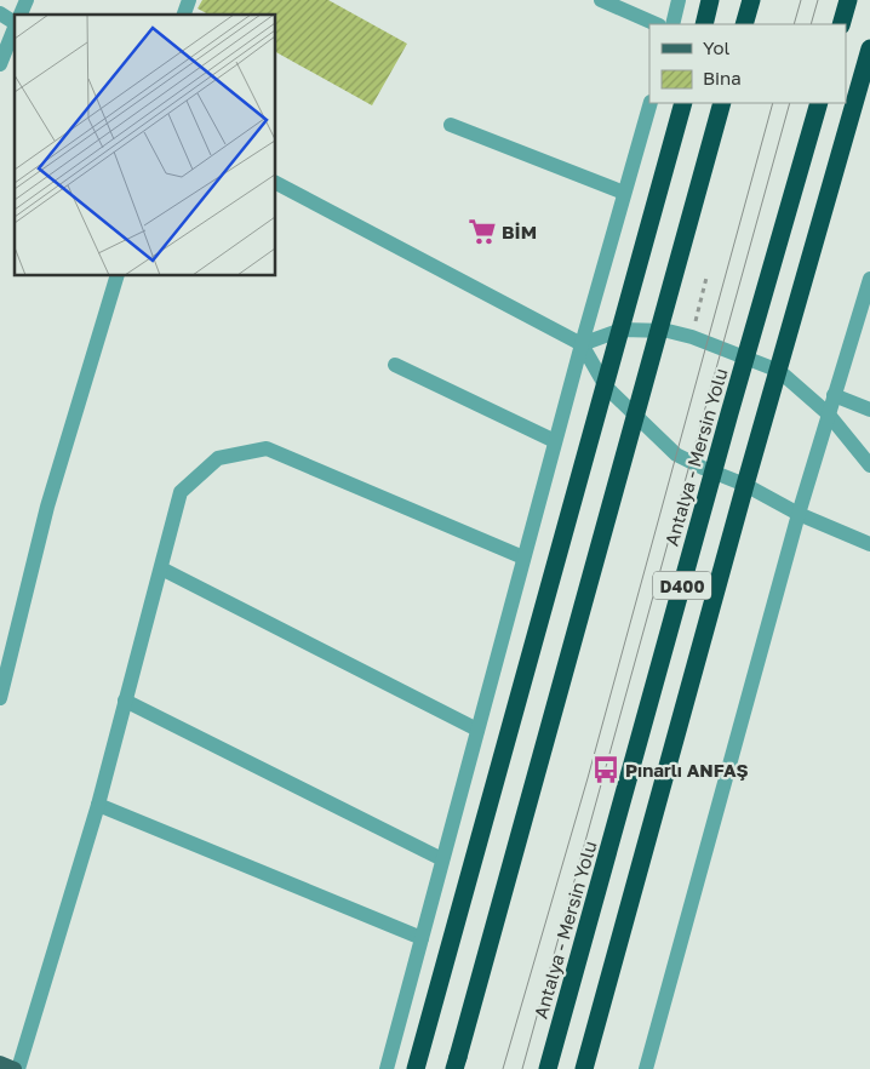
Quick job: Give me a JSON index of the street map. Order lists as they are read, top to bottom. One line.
{"streets":{"highway":["Antalya - Mersin Yolu","D400"]},"places":{"supermarket":["BİM"],"bus stop":["Pınarlı ANFAŞ"]},"legend":["Yol","Bina"]}
